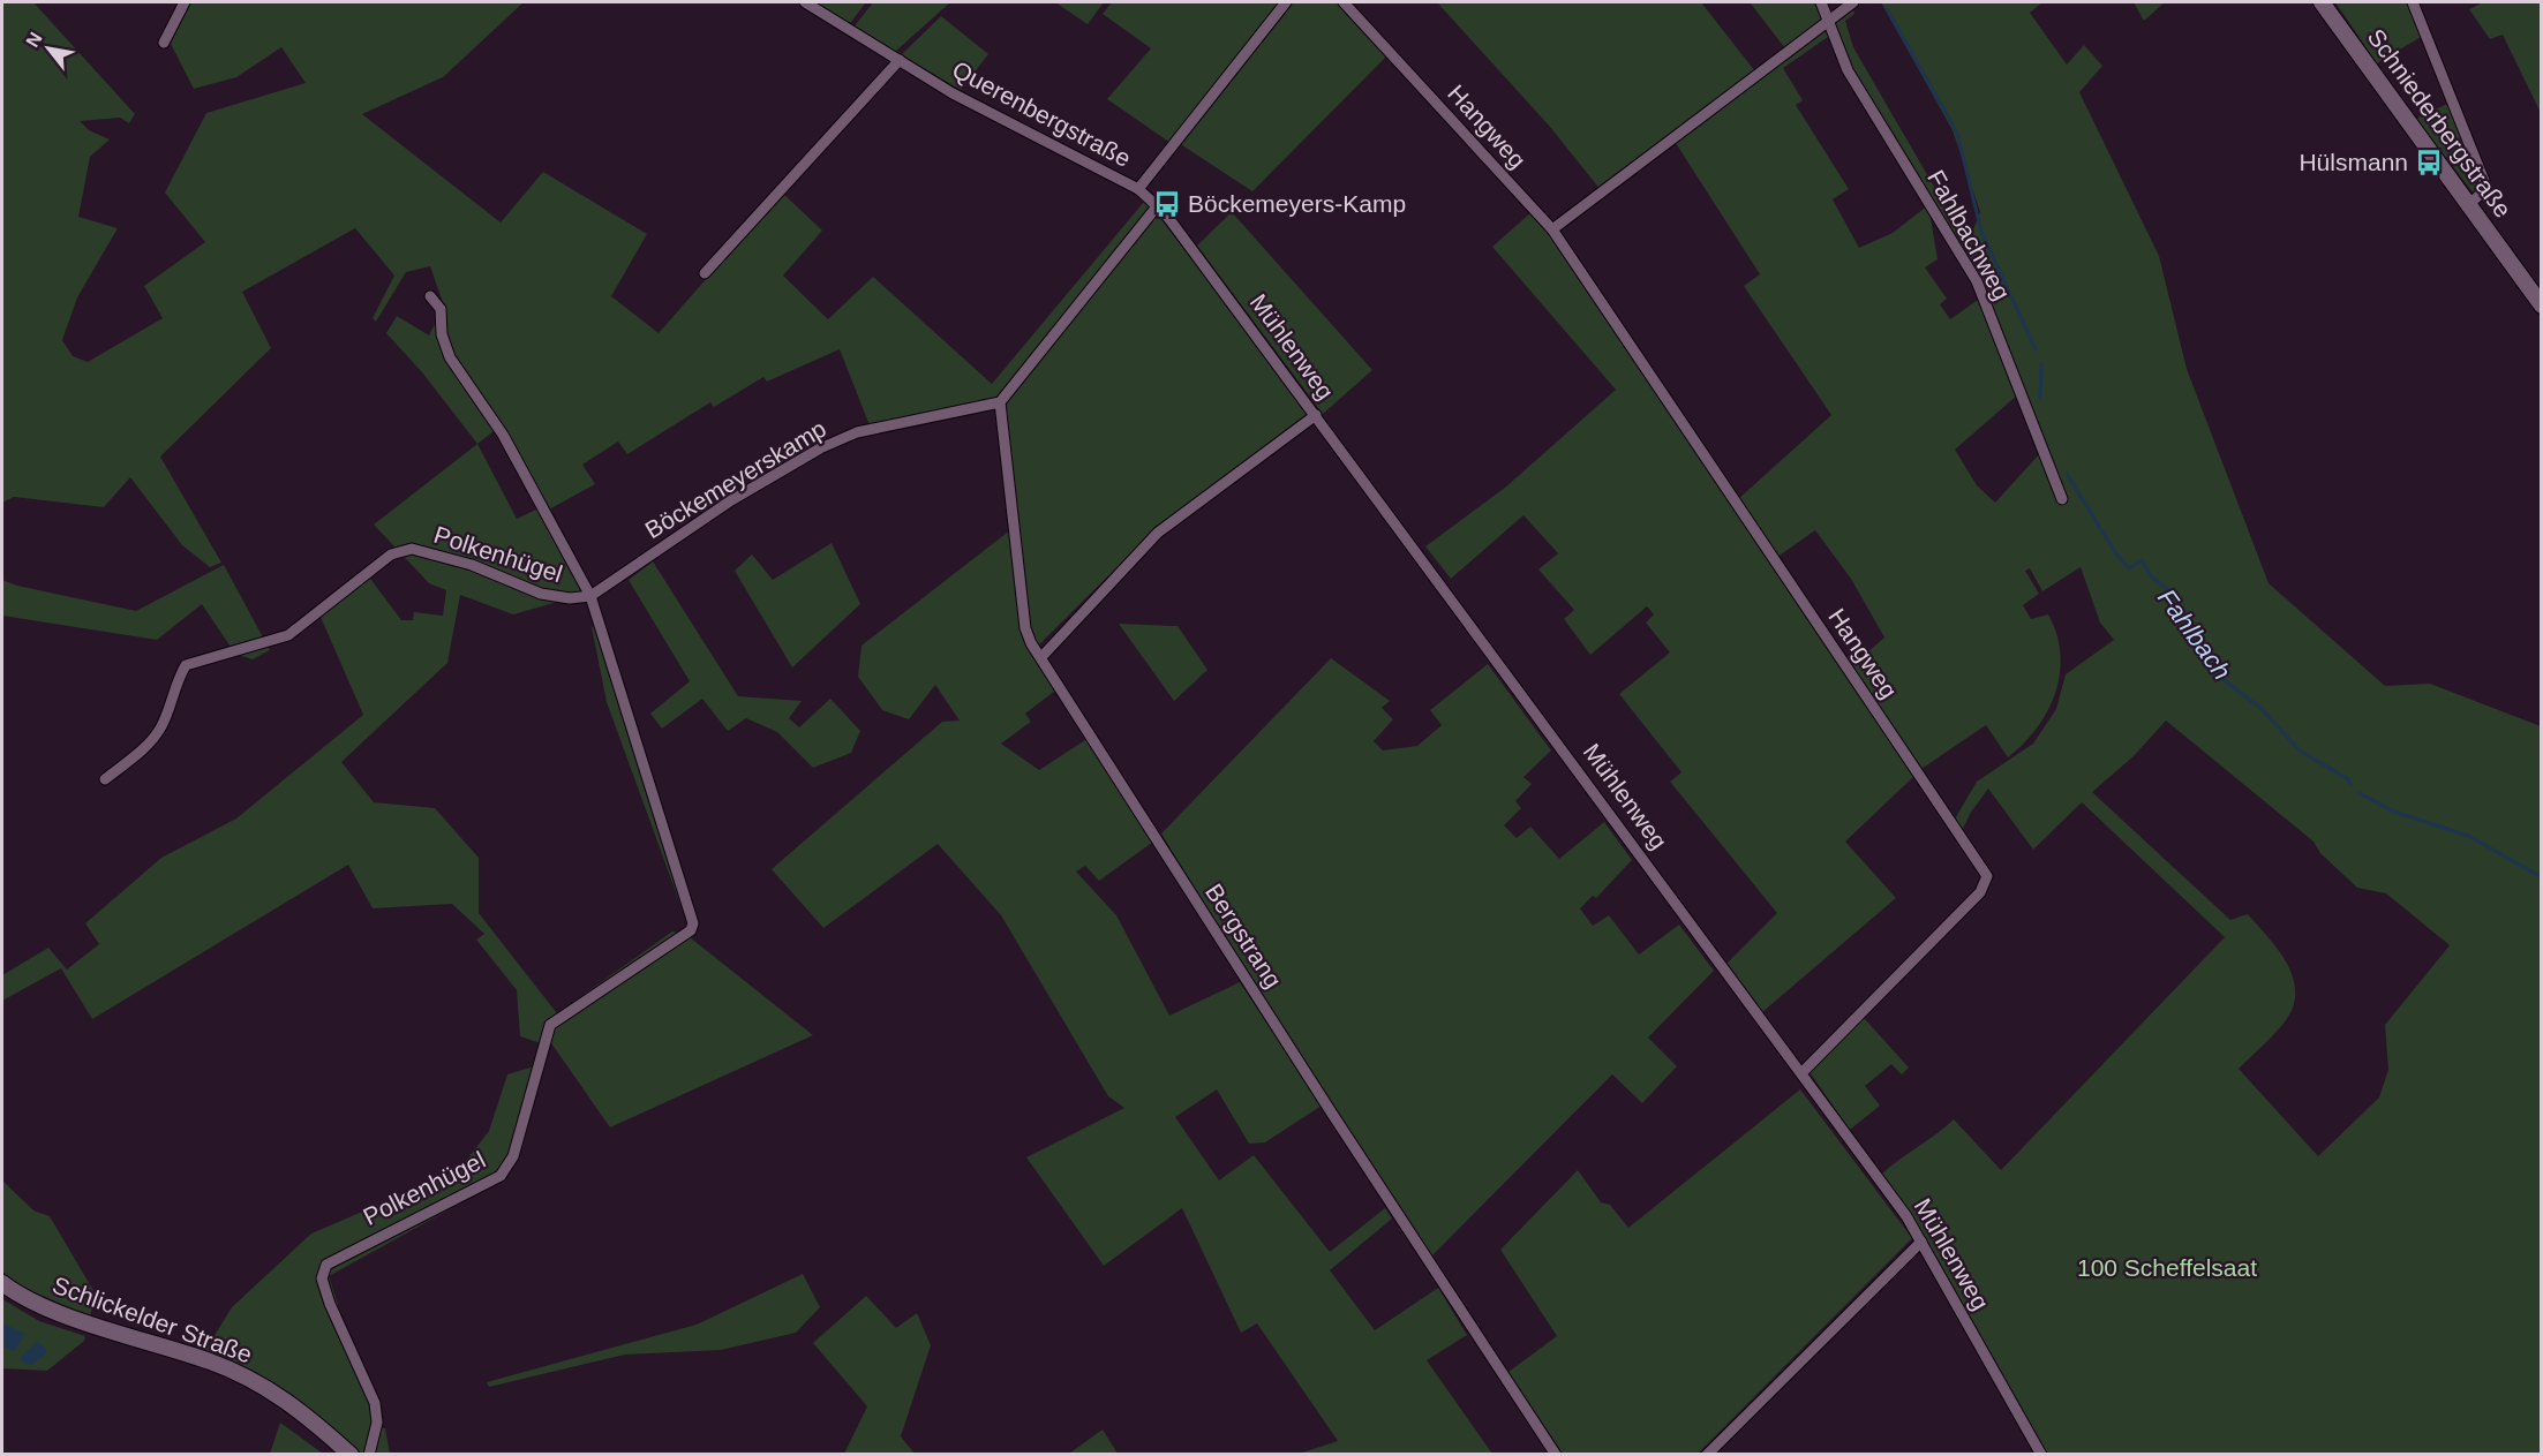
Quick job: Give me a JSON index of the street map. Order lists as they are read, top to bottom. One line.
{"streets":{"main road":["Schniederbergstraße","Schlickelder Straße"],"street":["Querenbergstraße","Hangweg","Fahlbachweg","Mühlenweg","Böckemeyerskamp","Polkenhügel","Bergstrang"]},"crossings":[["Querenbergstraße","Mühlenweg"],["Hangweg","Mühlenweg"],["Böckemeyerskamp","Polkenhügel"],["Böckemeyerskamp","Bergstrang"]],"water":["Fahlbach"],"parks":["100 Scheffelsaat"],"places":{"bus stop":["Hülsmann","Böckemeyers-Kamp"]},"north":"top left"}
